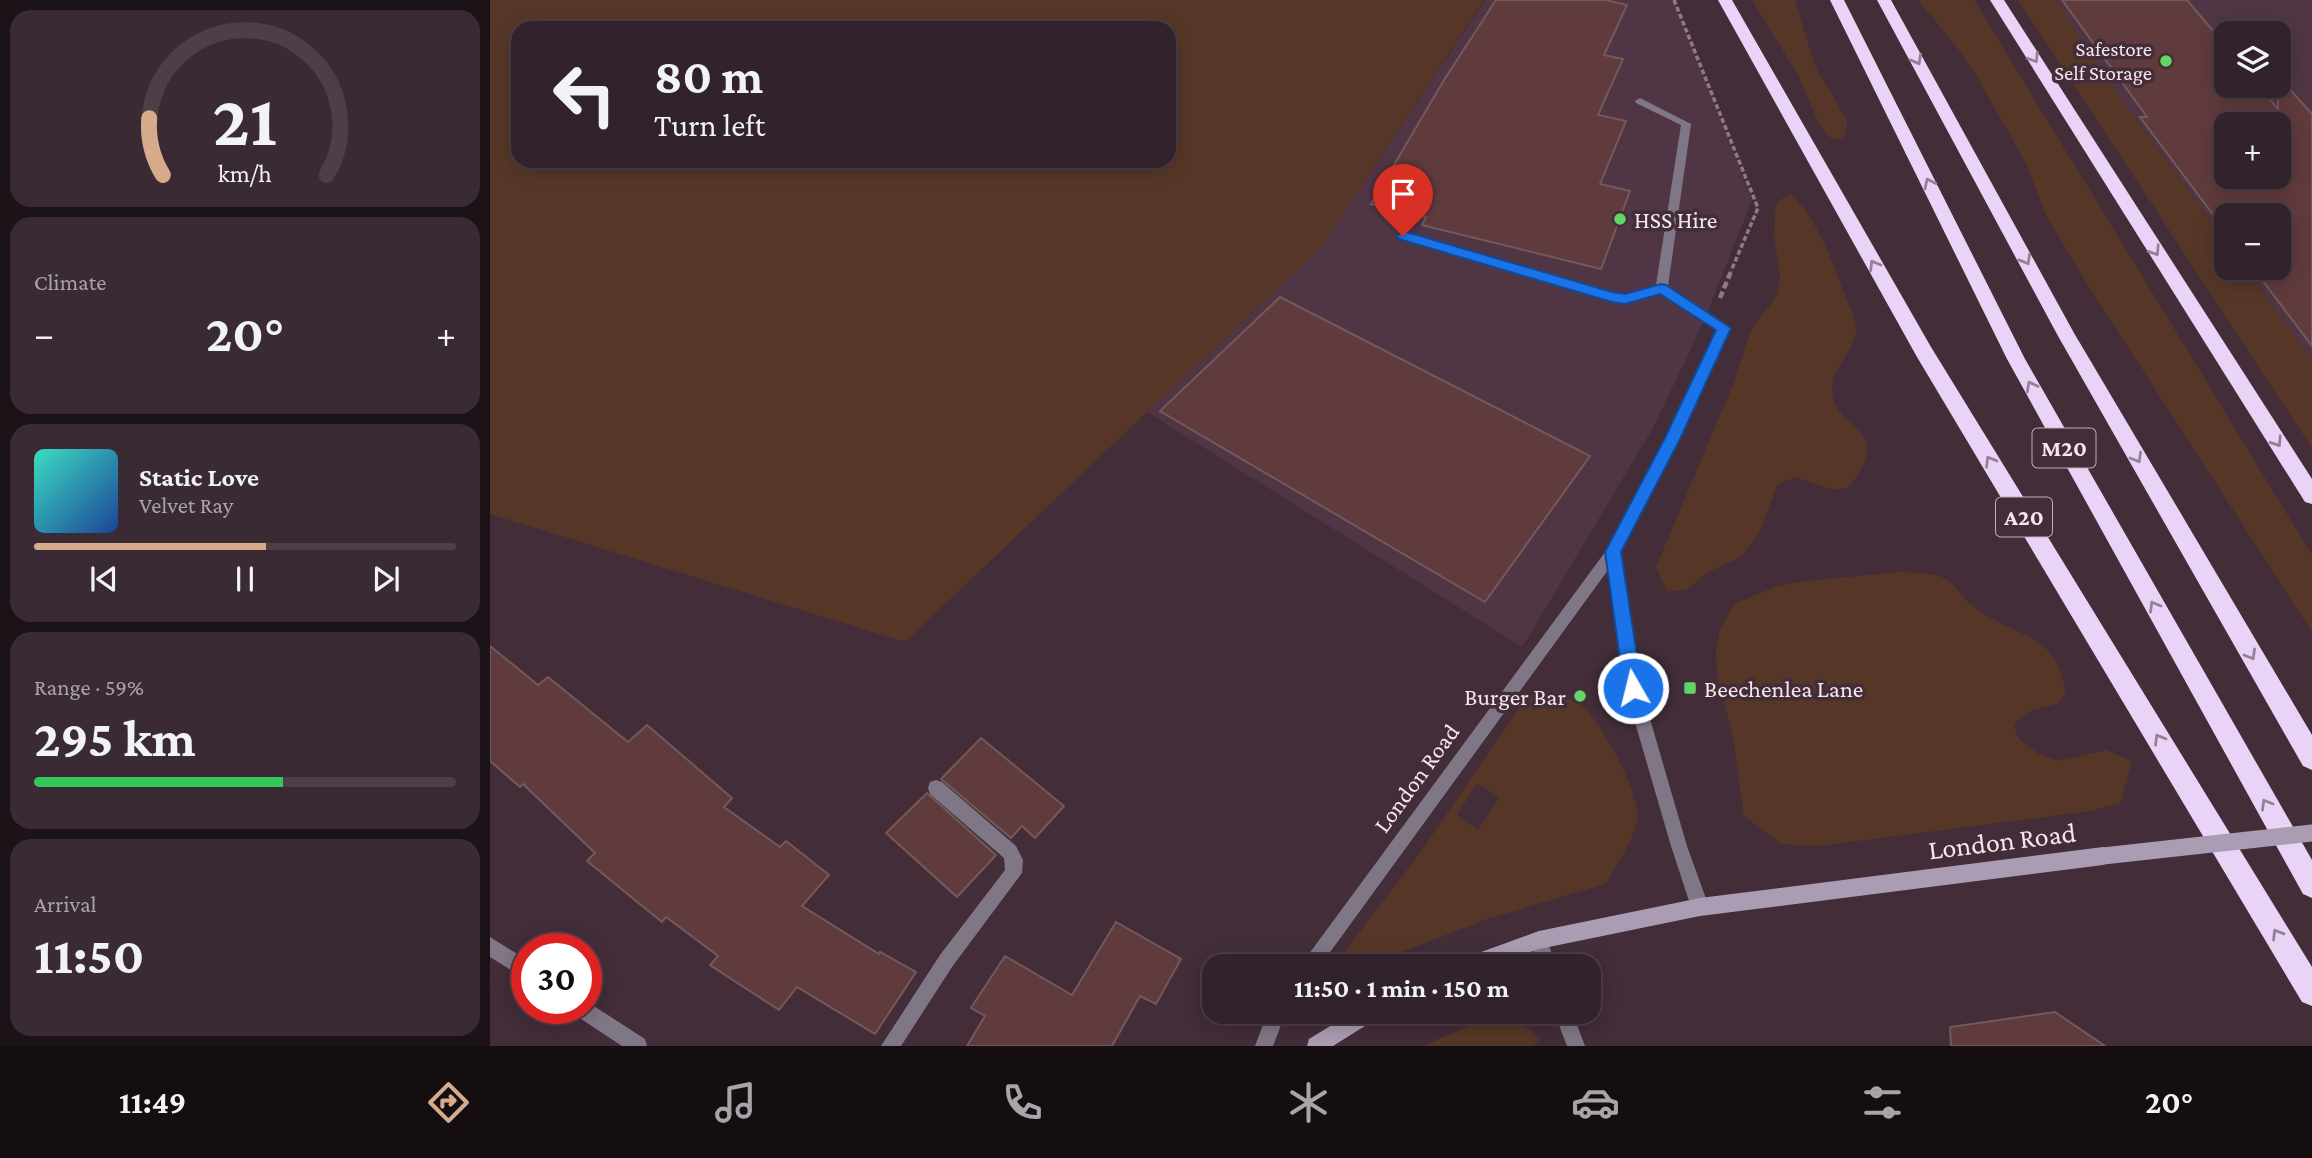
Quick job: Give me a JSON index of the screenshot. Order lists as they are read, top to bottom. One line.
{"streets":{"highway":["M20","A20"],"main road":["London Road"]},"places":{"other":["Safestore Self Storage","HSS Hire","Burger Bar"],"transit":["Beechenlea Lane"]},"page":{"map_buttons":["+","−"],"turn":["80 m","Turn left"],"tile":["Climate",["Range · 59%","295 km"],["Arrival","11:50"]],"heat":["−","20°","+"],"song":["Static Love","Velvet Ray"],"limit":"30","trip":"11:50 · 1 min · 150 m","tabs":["11:49","20°"],"gauge":["21","km/h"]}}
